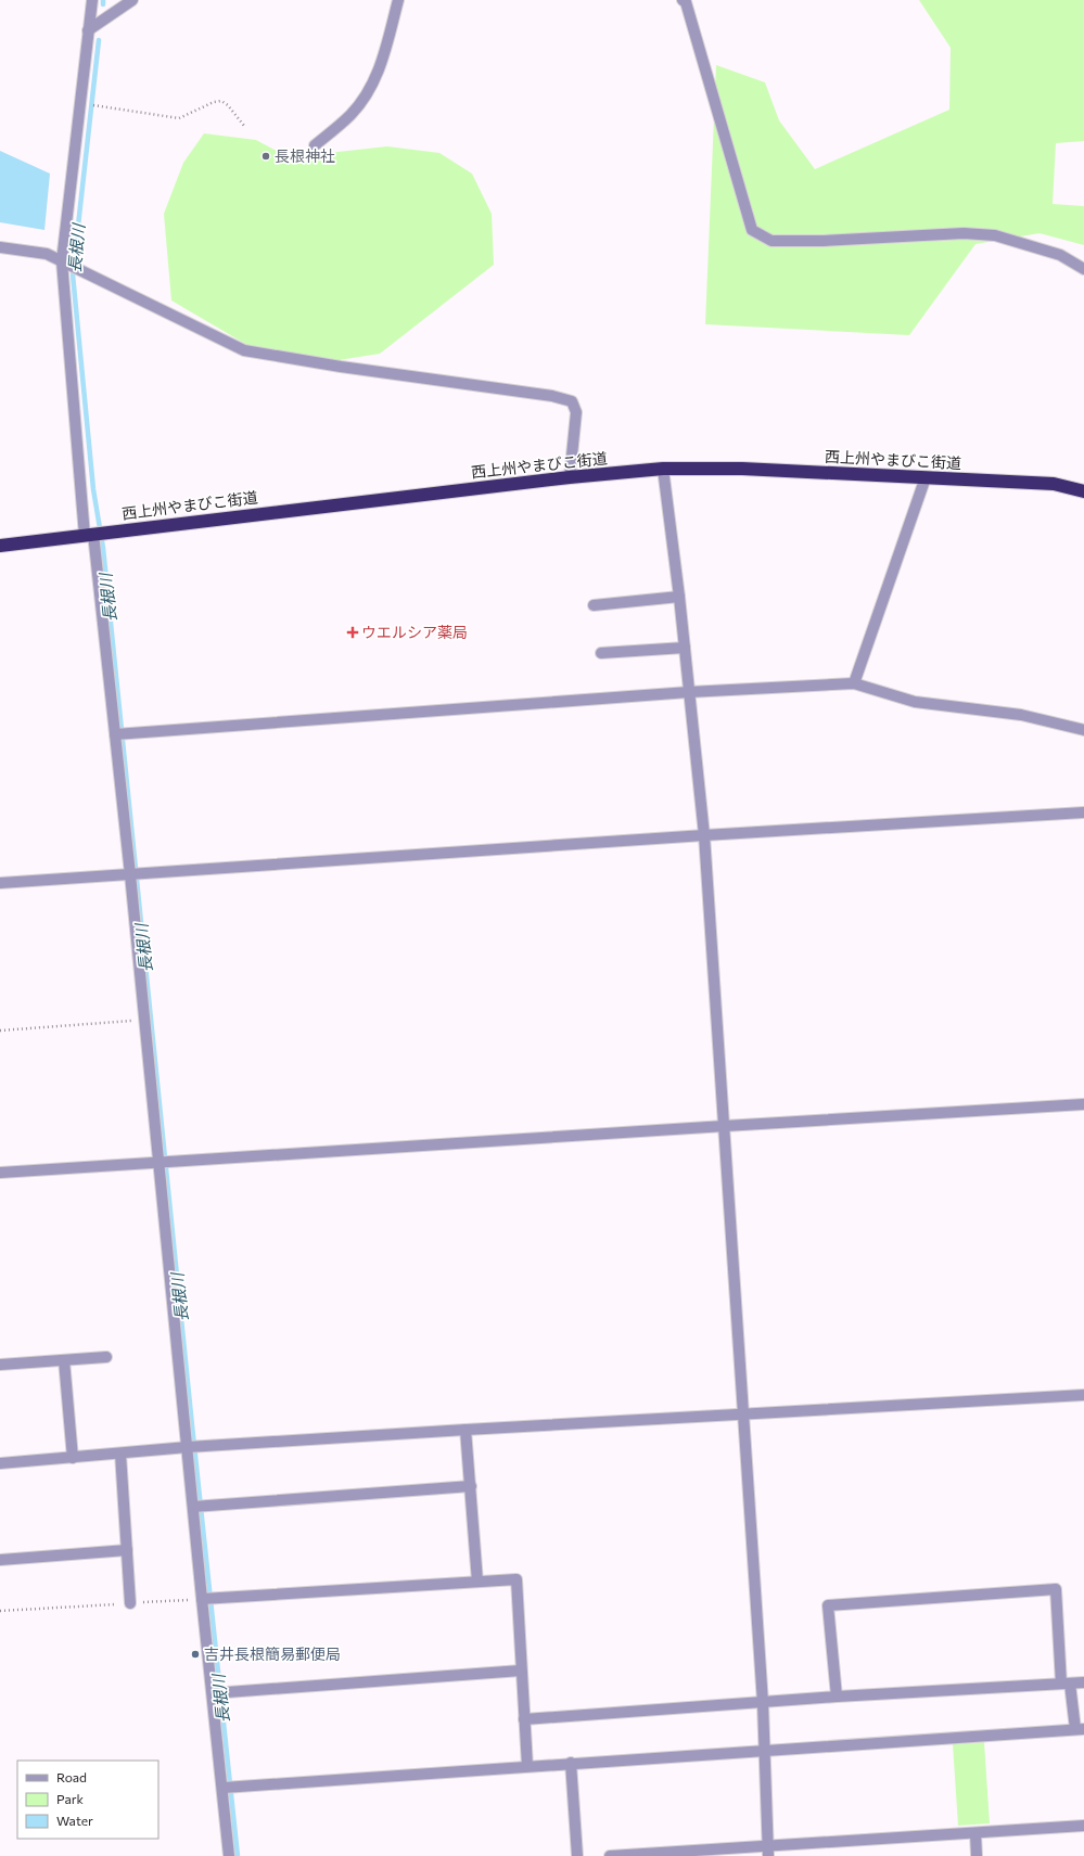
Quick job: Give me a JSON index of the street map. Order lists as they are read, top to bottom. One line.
{"streets":{"highway":["西上州やまびこ街道"]},"water":["長根川"],"places":{"other":["長根神社","吉井長根簡易郵便局"],"health":["ウエルシア薬局"]},"legend":["Road","Park","Water"]}
